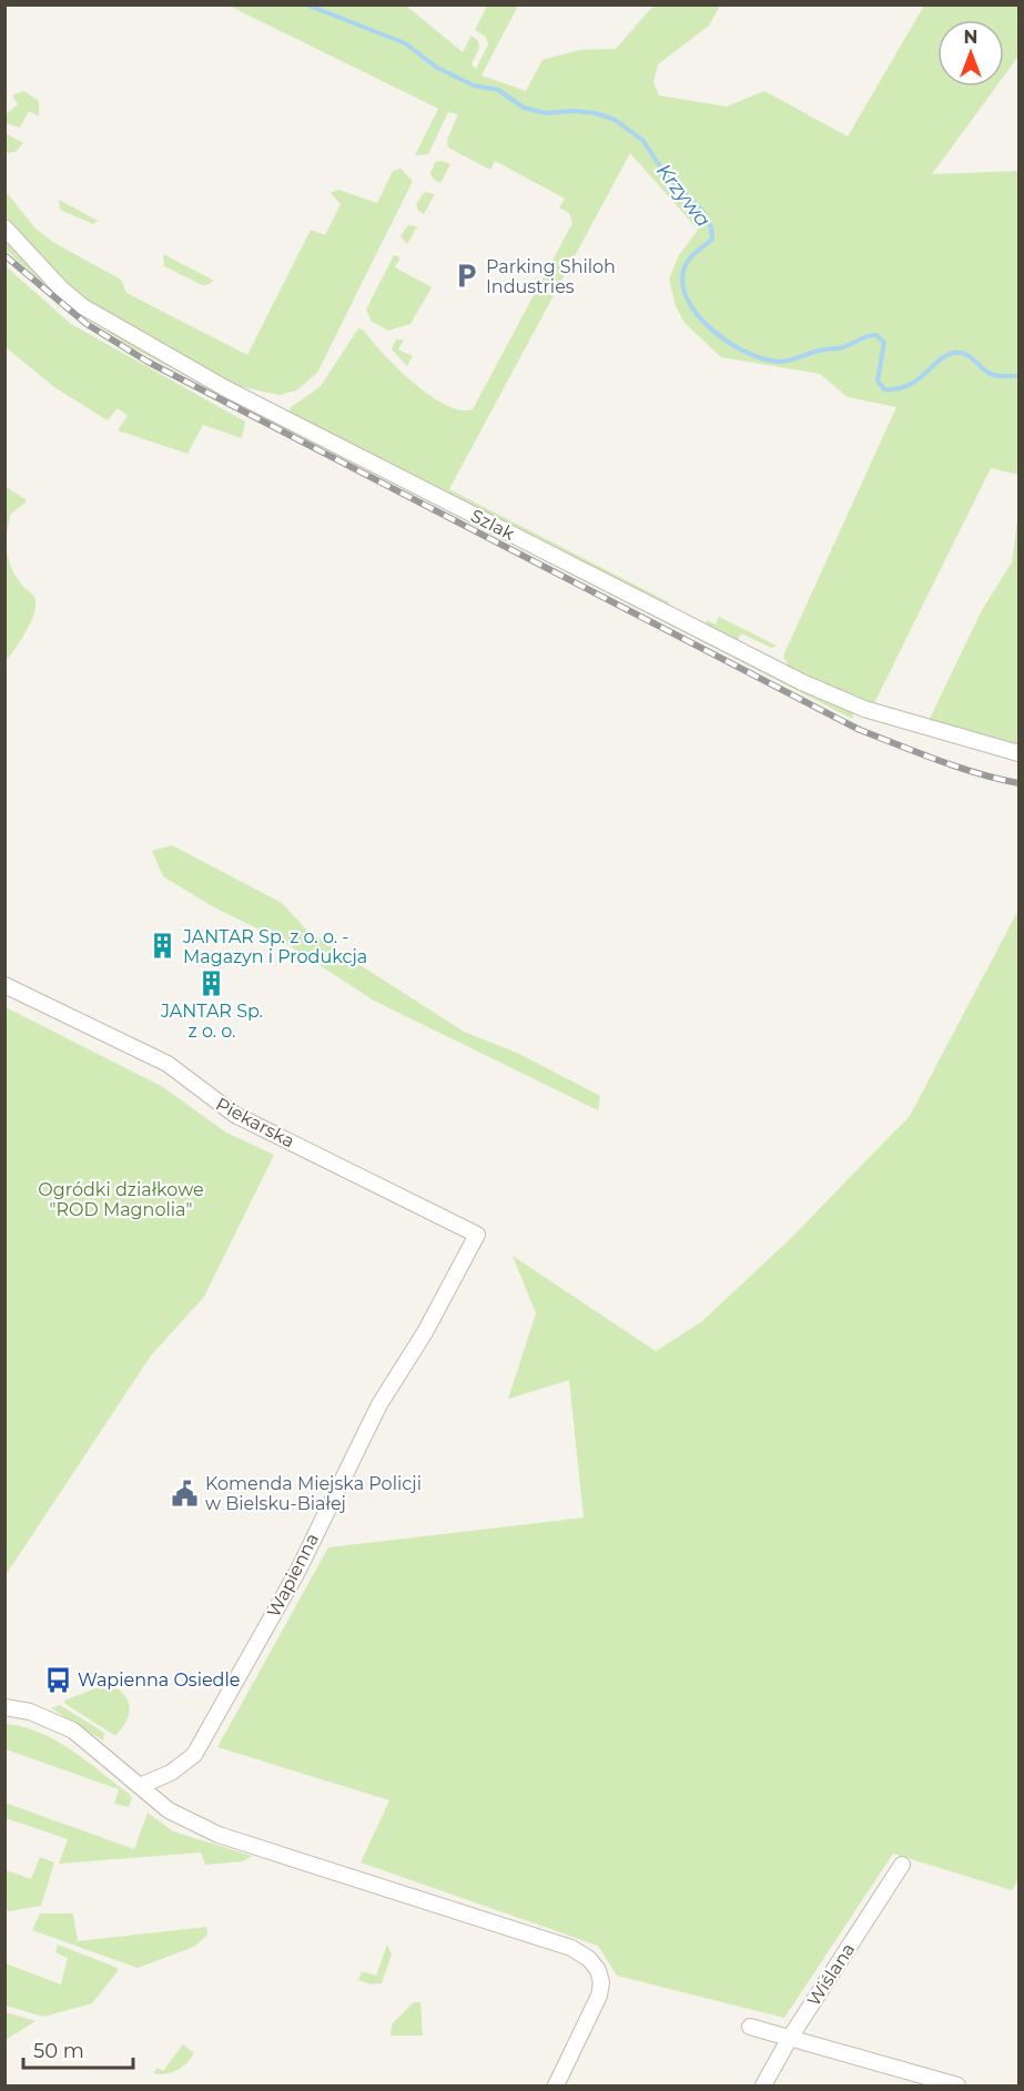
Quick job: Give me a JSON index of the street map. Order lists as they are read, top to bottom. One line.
{"streets":{"street":["Szlak","Piekarska","Wapienna","Wiślana"]},"crossings":[["Piekarska","Wapienna"]],"water":["Krzywa"],"parks":["Ogródki działkowe \"ROD Magnolia\""],"places":{"parking":["Parking Shiloh Industries"],"building":["JANTAR Sp. z o. o. - Magazyn i Produkcja","JANTAR Sp. z o. o."],"public building":["Komenda Miejska Policji w Bielsku-Białej"],"bus stop":["Wapienna Osiedle"]},"scale_bar":"50 m","north":"top"}
